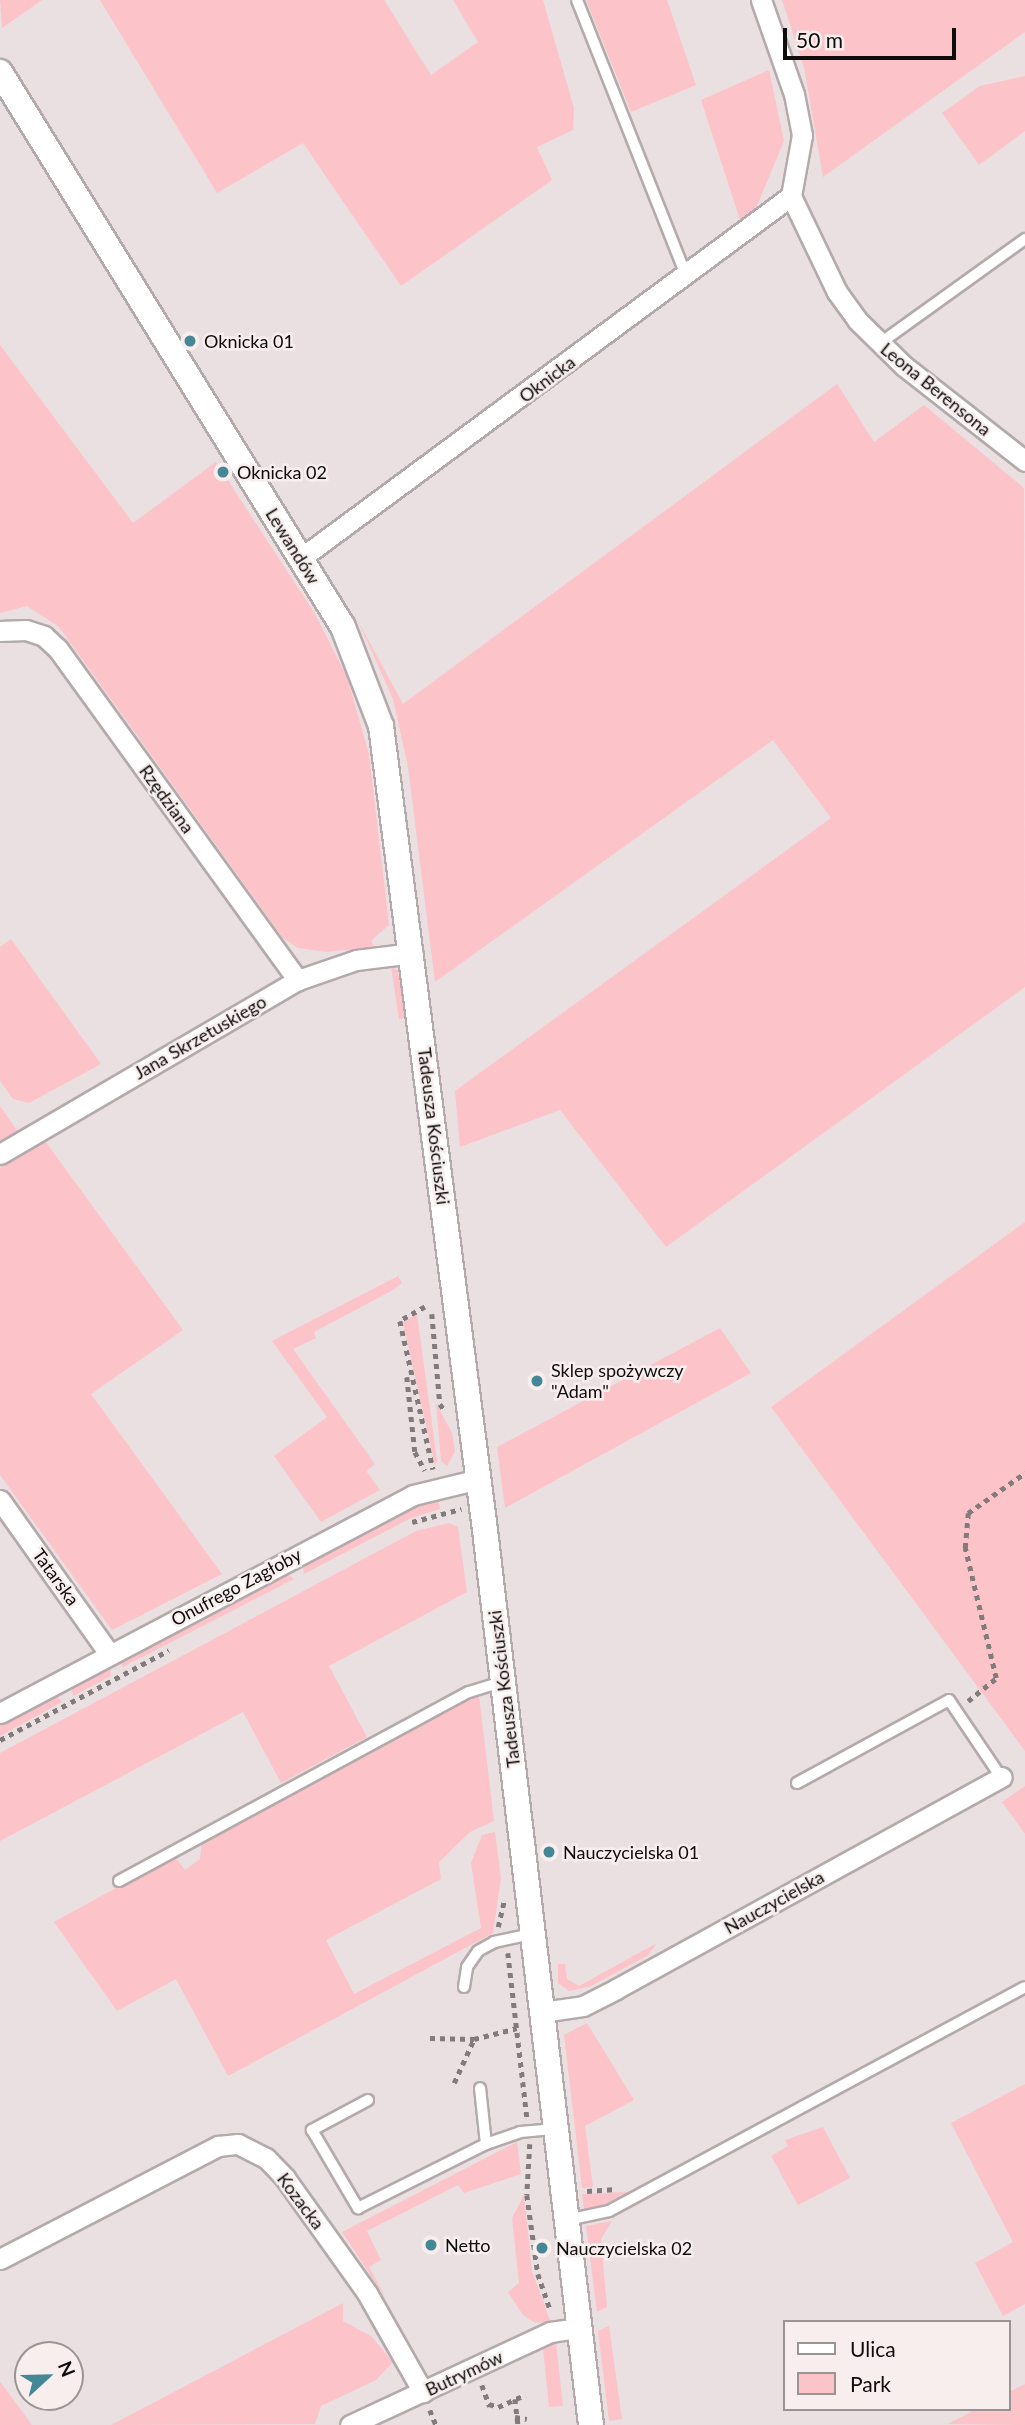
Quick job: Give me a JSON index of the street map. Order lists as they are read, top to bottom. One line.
{"streets":{"street":["Oknicka","Leona Berensona","Lewandów","Rzędziana","Jana Skrzetuskiego","Tadeusza Kościuszki","Tatarska","Onufrego Zagłoby","Nauczycielska","Kozacka","Butrymów"]},"crossings":[["Oknicka","Leona Berensona"],["Oknicka","Lewandów"],["Lewandów","Jana Skrzetuskiego"],["Lewandów","Tadeusza Kościuszki"],["Rzędziana","Jana Skrzetuskiego"],["Jana Skrzetuskiego","Tadeusza Kościuszki"],["Tadeusza Kościuszki","Onufrego Zagłoby"],["Tadeusza Kościuszki","Nauczycielska"],["Tadeusza Kościuszki","Butrymów"],["Tatarska","Onufrego Zagłoby"],["Kozacka","Butrymów"]],"places":["Oknicka 01","Oknicka 02","Sklep spożywczy \"Adam\"","Nauczycielska 01","Netto","Nauczycielska 02"],"legend":["Ulica","Park"],"scale_bar":"50 m","north":"right"}
